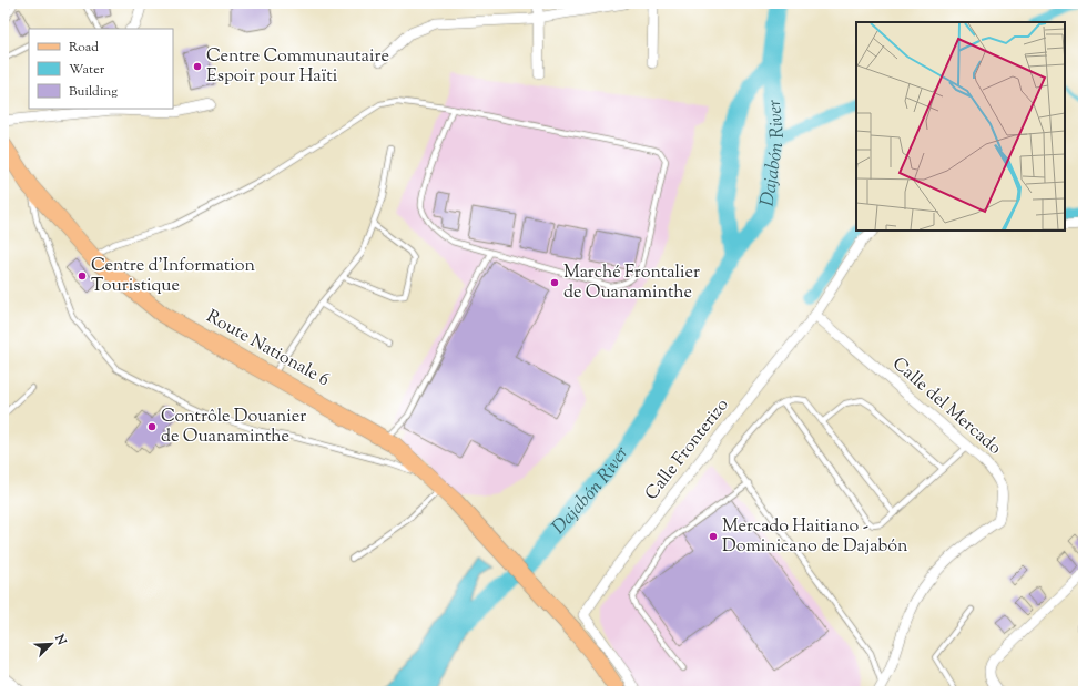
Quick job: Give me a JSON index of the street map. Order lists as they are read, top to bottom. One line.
{"streets":{"main road":["Route Nationale 6"],"street":["Calle del Mercado","Calle Fronterizo"]},"crossings":[["Calle del Mercado","Calle Fronterizo"]],"water":["Dajabón River"],"places":["Centre Communautaire Espoir pour Haïti","Centre d'Information Touristique","Marché Frontalier de Ouanaminthe","Contrôle Douanier de Ouanaminthe","Mercado Haitiano - Dominicano de Dajabón"],"legend":["Road","Water","Building"],"north":"top right"}
